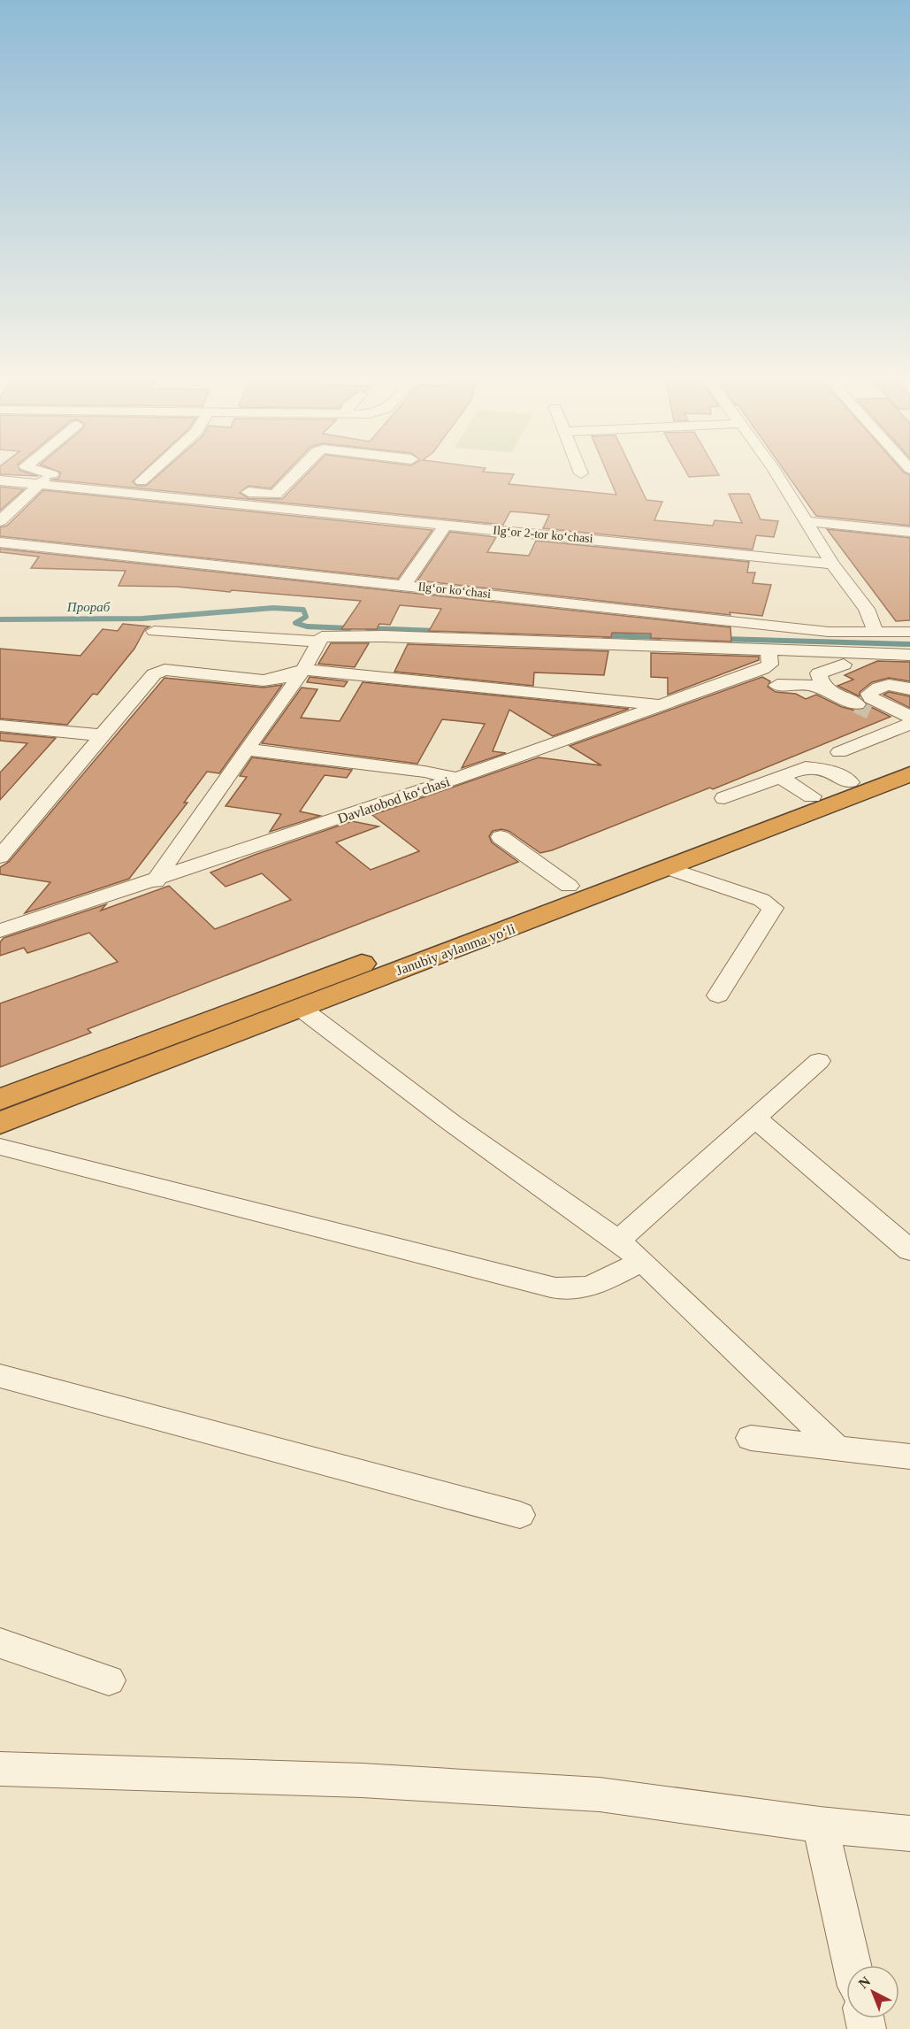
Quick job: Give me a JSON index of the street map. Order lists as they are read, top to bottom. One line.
{"streets":{"highway":["Janubiy aylanma yoʻli"],"street":["Ilgʻor 2-tor koʻchasi","Ilgʻor koʻchasi","Davlatobod koʻchasi"]},"water":["Прораб"],"north":"top left"}
